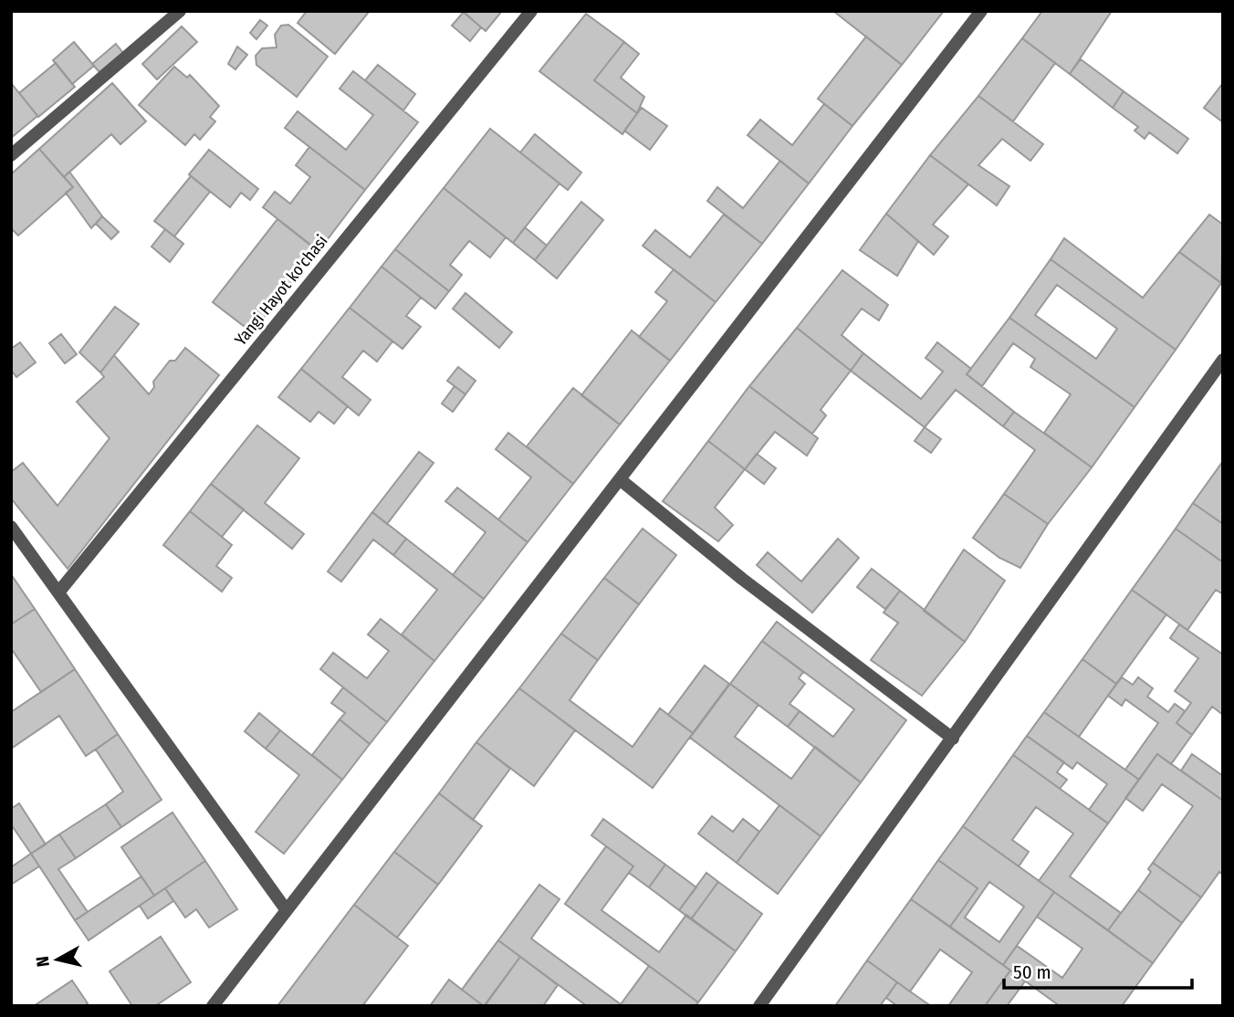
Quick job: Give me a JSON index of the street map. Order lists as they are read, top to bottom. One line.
{"streets":{"street":["Yangi Hayot ko'chasi"]},"scale_bar":"50 m","north":"left"}
